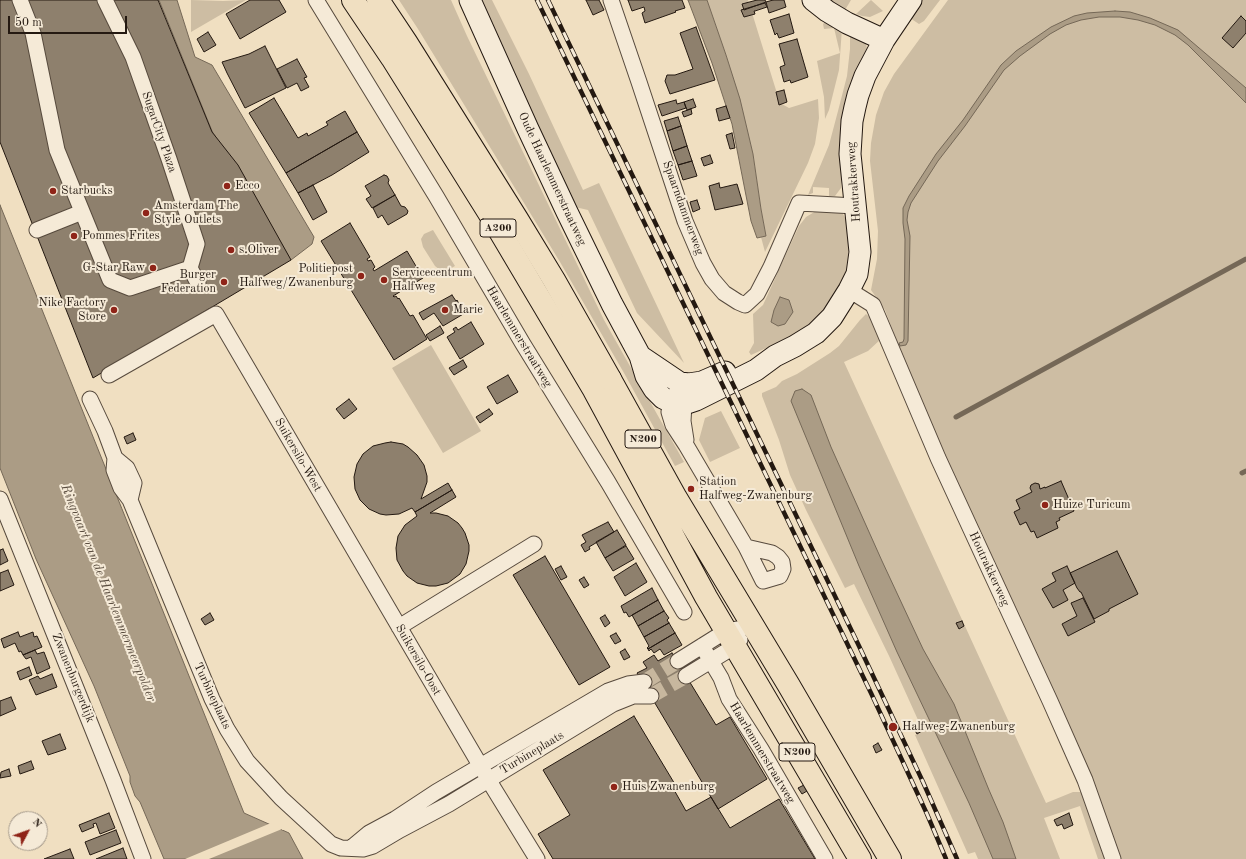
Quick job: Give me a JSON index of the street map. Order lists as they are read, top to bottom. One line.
{"streets":{"main road":["A200","N200"],"street":["SugarCity Plaza","Oude Haarlemmerstraatweg","Houtrakkerweg","Spaarndammerweg","Haarlemmerstraatweg","Suikersilo-West","Suikersilo-Oost","Zwanenburgerdijk","Turbineplaats"]},"crossings":[["Oude Haarlemmerstraatweg","Houtrakkerweg"],["Houtrakkerweg","Spaarndammerweg"],["A200","N200"],["Suikersilo-West","Suikersilo-Oost"],["Suikersilo-Oost","Turbineplaats"]],"water":["Ringvaart van de Haarlemmermeerpolder"],"places":["Ecco","Starbucks","Amsterdam The Style Outlets","Pommes Frites","s.Oliver","G-Star Raw","Politiepost Halfweg/Zwanenburg","Servicecentrum Halfweg","Burger Federation","Nike Factory Store","Marie","Station Halfweg-Zwanenburg","Huize Turicum","Halfweg-Zwanenburg","Huis Zwanenburg"],"scale_bar":"50 m","north":"top right"}
